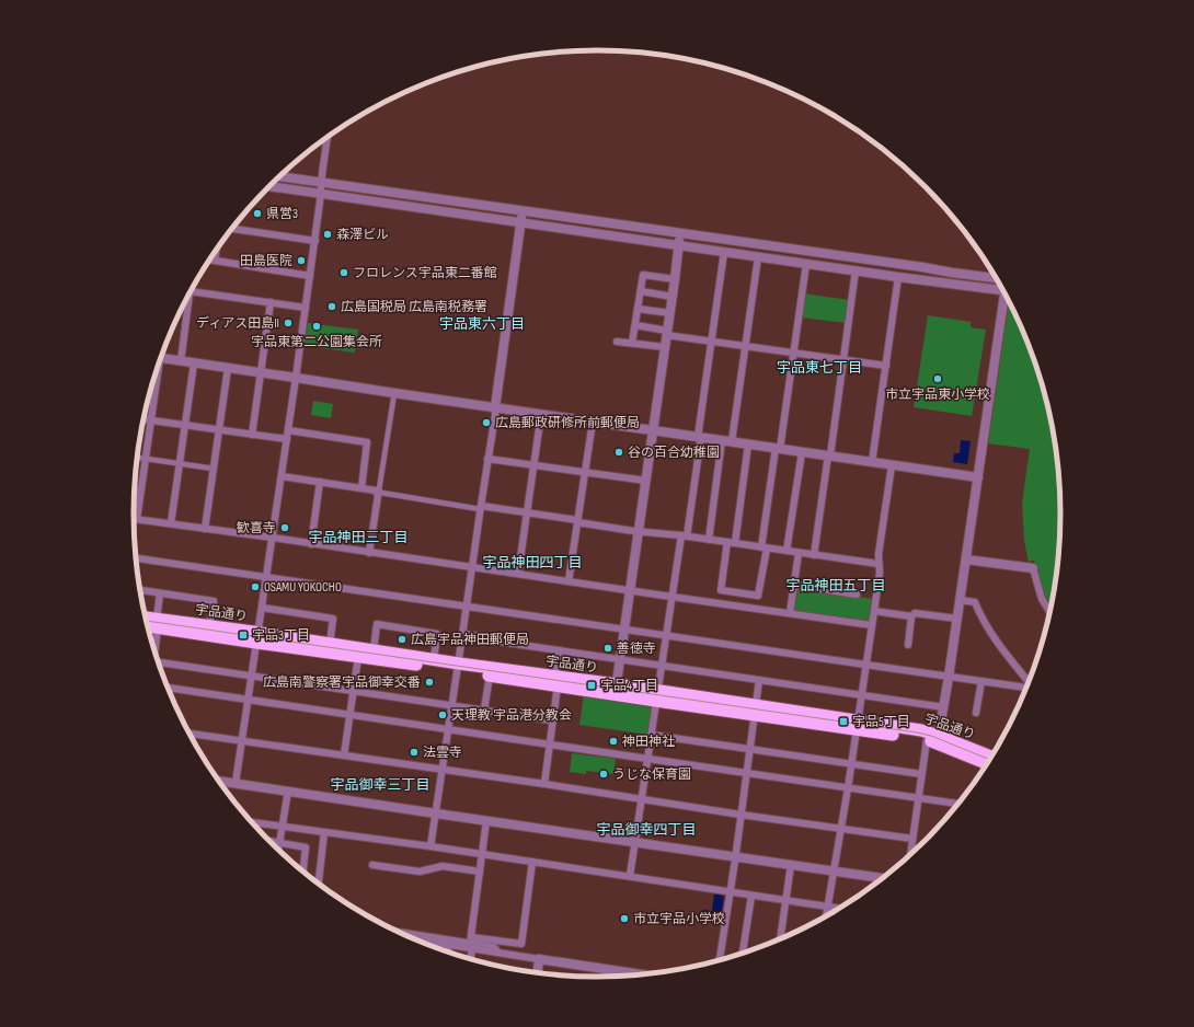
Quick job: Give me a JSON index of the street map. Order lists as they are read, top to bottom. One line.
{"streets":{"highway":["宇品通り"]},"districts":["宇品東六丁目","宇品東七丁目","宇品神田三丁目","宇品神田四丁目","宇品神田五丁目","宇品御幸三丁目","宇品御幸四丁目"],"places":{"other":["県営3","森澤ビル","田島医院","フロレンス宇品東二番館","広島国税局 広島南税務署","ディアス田島II","宇品東第二公園集会所","市立宇品東小学校","広島郵政研修所前郵便局","谷の百合幼稚園","歓喜寺","OSAMU YOKOCHO","広島宇品神田郵便局","善徳寺","広島南警察署宇品御幸交番","天理教 宇品港分教会","神田神社","法雲寺","うじな保育園","市立宇品小学校"],"transit":["宇品3丁目","宇品4丁目","宇品5丁目"]}}
